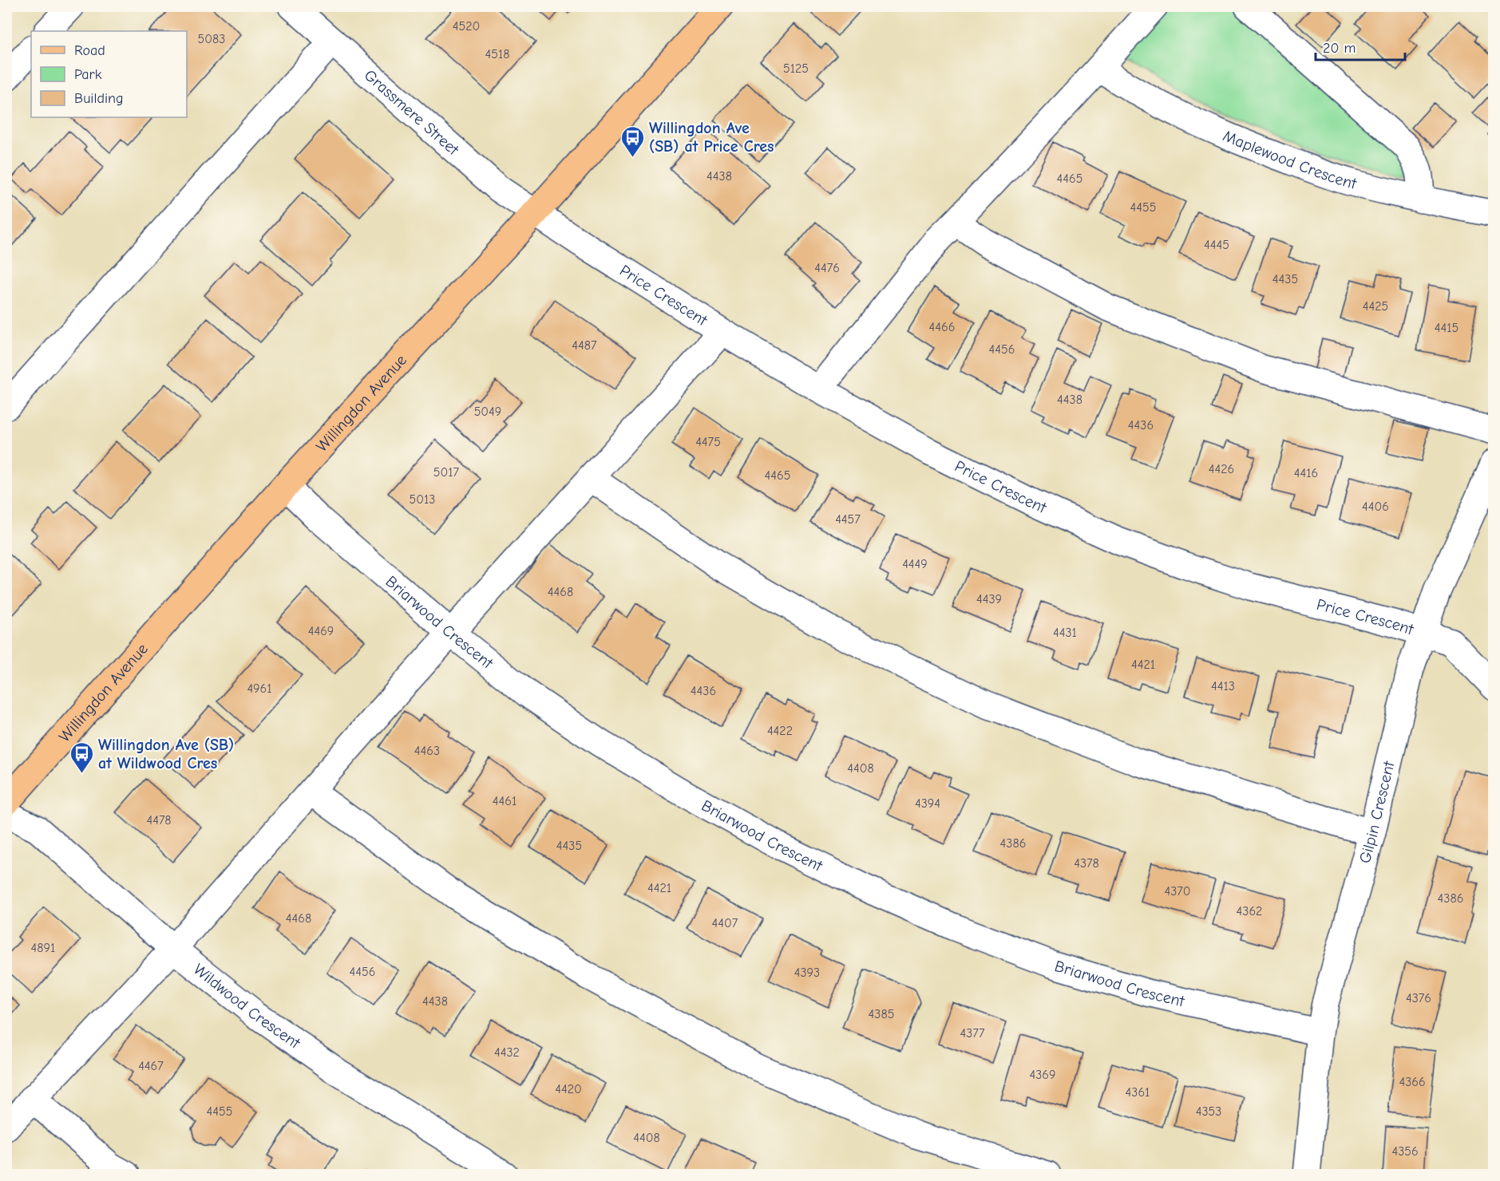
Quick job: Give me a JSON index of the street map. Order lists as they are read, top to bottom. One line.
{"streets":{"main road":["Willingdon Avenue"],"street":["Grassmere Street","Maplewood Crescent","Price Crescent","Briarwood Crescent","Gilpin Crescent","Wildwood Crescent"]},"crossings":[["Grassmere Street","Price Crescent"],["Grassmere Street","Willingdon Avenue"],["Price Crescent","Willingdon Avenue"],["Price Crescent","Gilpin Crescent"],["Willingdon Avenue","Briarwood Crescent"],["Briarwood Crescent","Gilpin Crescent"]],"places":{"bus stop":["Willingdon Ave (SB) at Price Cres","Willingdon Ave (SB) at Wildwood Cres"]},"house_numbers":["4520","5083","4518","5125","4438","4465","4455","4445","4476","4435","4425","4466","4415","4487","4456","4438","5049","4436","4475","4426","5017","4416","4465","5013","4406","4457","4449","4468","4439","4469","4431","4421","4413","4961","4436","4422","4463","4408","4461","4394","4478","4386","4435","4378","4421","4370","4386","4362","4468","4407","4891","4456","4393","4376","4438","4385","4377","4432","4467","4369","4366","4420","4361","4455","4353","4408","4356"],"legend":["Road","Park","Building"],"scale_bar":"20 m"}
